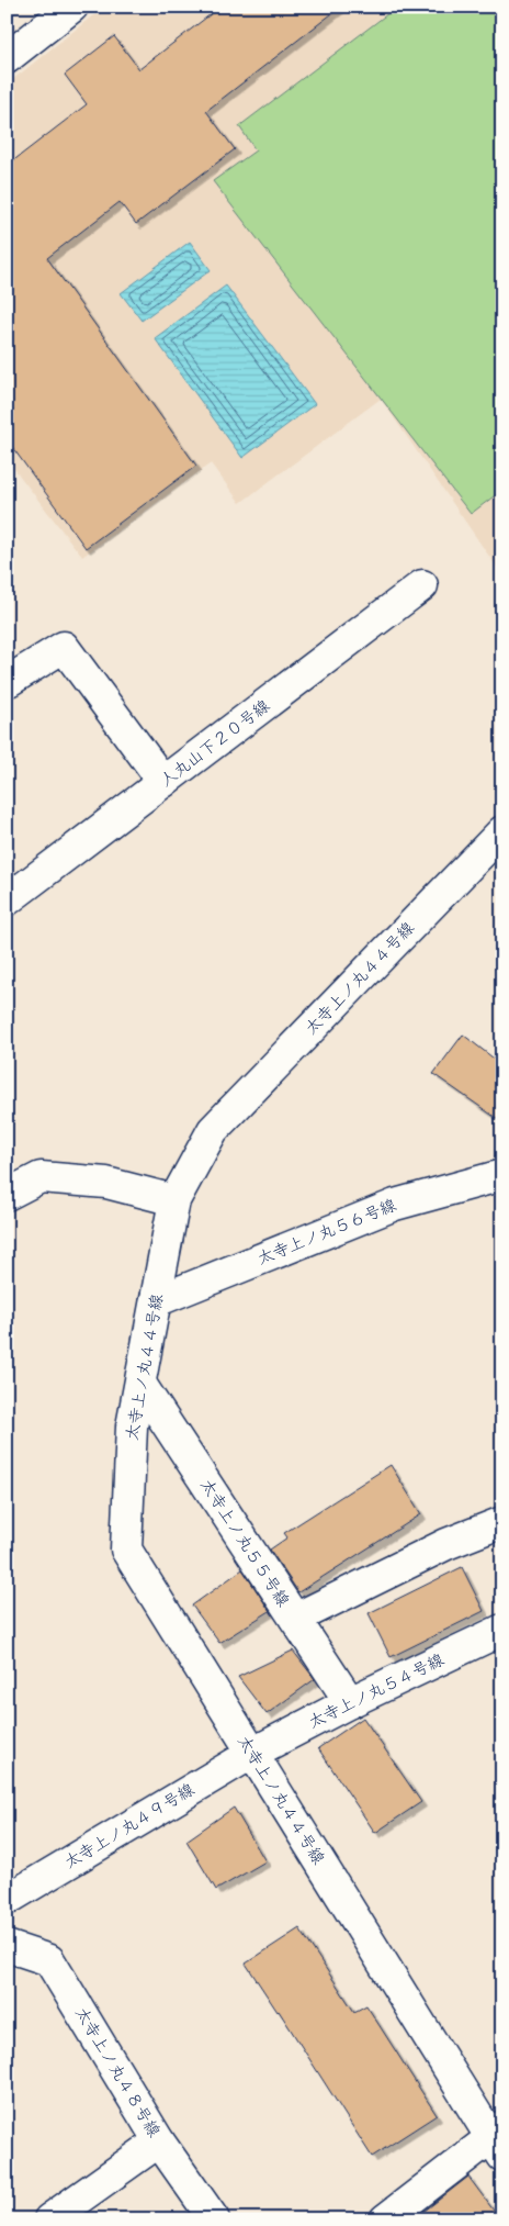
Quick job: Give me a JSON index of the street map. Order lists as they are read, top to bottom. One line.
{"streets":{"street":["人丸山下２０号線","太寺上ノ丸４４号線","太寺上ノ丸５６号線","太寺上ノ丸５５号線","太寺上ノ丸５４号線","太寺上ノ丸４９号線","太寺上ノ丸４８号線"]},"crossings":[["太寺上ノ丸４４号線","太寺上ノ丸５６号線"],["太寺上ノ丸４４号線","太寺上ノ丸５５号線"],["太寺上ノ丸４４号線","太寺上ノ丸５４号線"],["太寺上ノ丸４４号線","太寺上ノ丸４９号線"],["太寺上ノ丸５５号線","太寺上ノ丸５４号線"],["太寺上ノ丸５４号線","太寺上ノ丸４９号線"]]}
